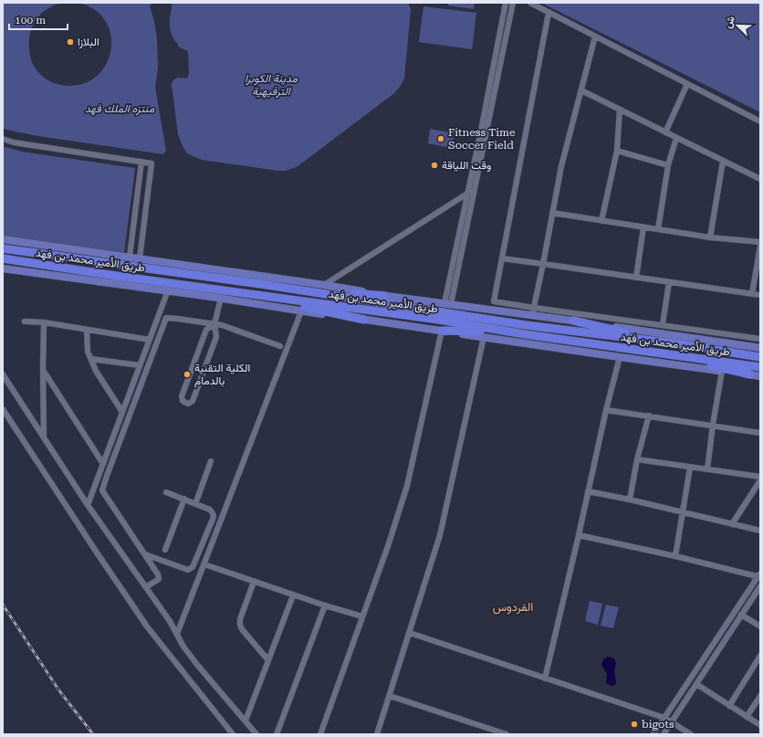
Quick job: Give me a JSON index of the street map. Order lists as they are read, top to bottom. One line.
{"streets":{"highway":["طريق الأمير محمد بن فهد"]},"districts":["الفردوس"],"parks":["مدينة الكوبرا الترفيهية","منتزه الملك فهد"],"places":["البلازا","Fitness Time Soccer Field","وقت اللياقة","الكلية التقنية بالدمام","bigots"],"scale_bar":"100 m","north":"top left"}
